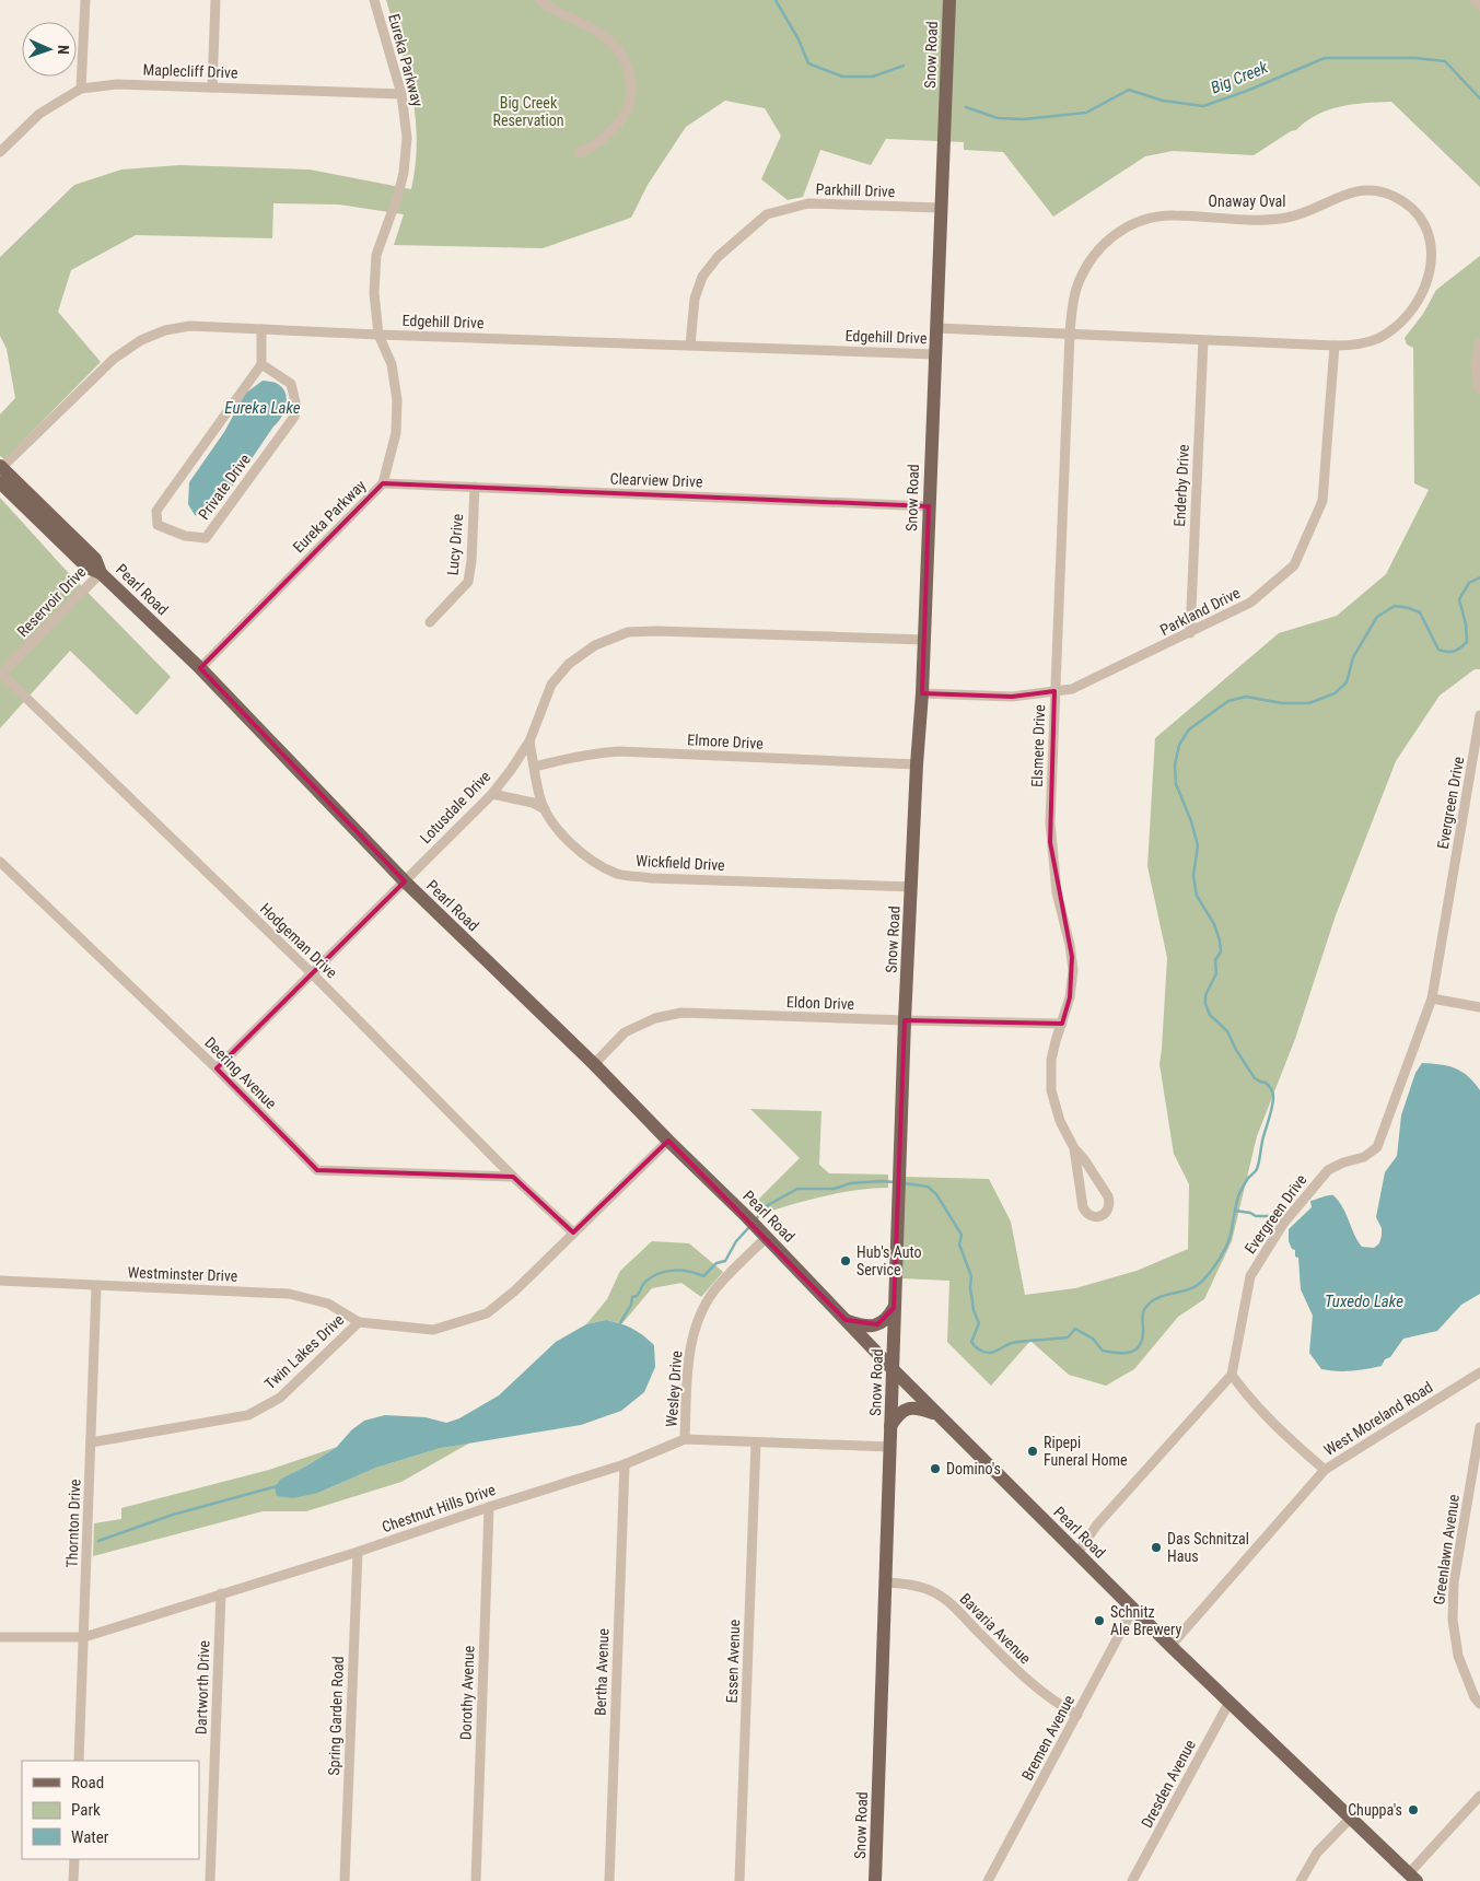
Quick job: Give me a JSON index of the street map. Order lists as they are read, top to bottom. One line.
{"streets":{"main road":["Snow Road","Pearl Road"],"street":["Eureka Parkway","Maplecliff Drive","Parkhill Drive","Onaway Oval","Edgehill Drive","Clearview Drive","Enderby Drive","Private Drive","Lucy Drive","Reservoir Drive","Parkland Drive","Elmore Drive","Elsmere Drive","Evergreen Drive","Lotusdale Drive","Wickfield Drive","Hodgeman Drive","Eldon Drive","Deering Avenue","Westminster Drive","Twin Lakes Drive","Wesley Drive","West Moreland Road","Chestnut Hills Drive","Thornton Drive","Greenlawn Avenue","Bavaria Avenue","Essen Avenue","Bertha Avenue","Dartworth Drive","Dorothy Avenue","Spring Garden Road","Bremen Avenue","Dresden Avenue"]},"crossings":[["Snow Road","Parkhill Drive"],["Snow Road","Edgehill Drive"],["Snow Road","Clearview Drive"],["Snow Road","Pearl Road"],["Snow Road","Parkland Drive"],["Snow Road","Elmore Drive"],["Snow Road","Lotusdale Drive"],["Snow Road","Wickfield Drive"],["Snow Road","Eldon Drive"],["Snow Road","Chestnut Hills Drive"],["Snow Road","Bavaria Avenue"],["Eureka Parkway","Maplecliff Drive"],["Eureka Parkway","Edgehill Drive"],["Eureka Parkway","Clearview Drive"],["Eureka Parkway","Pearl Road"],["Parkhill Drive","Edgehill Drive"],["Onaway Oval","Edgehill Drive"],["Onaway Oval","Elsmere Drive"],["Edgehill Drive","Enderby Drive"],["Edgehill Drive","Pearl Road"],["Edgehill Drive","Parkland Drive"],["Edgehill Drive","Elsmere Drive"],["Clearview Drive","Lucy Drive"],["Enderby Drive","Parkland Drive"],["Pearl Road","Reservoir Drive"],["Pearl Road","Lotusdale Drive"],["Pearl Road","Eldon Drive"],["Pearl Road","Twin Lakes Drive"],["Pearl Road","Wesley Drive"],["Pearl Road","West Moreland Road"],["Pearl Road","Bremen Avenue"],["Pearl Road","Dresden Avenue"],["Reservoir Drive","Hodgeman Drive"],["Parkland Drive","Elsmere Drive"],["Elmore Drive","Wickfield Drive"],["Elsmere Drive","Eldon Drive"],["Lotusdale Drive","Wickfield Drive"],["Lotusdale Drive","Hodgeman Drive"],["Lotusdale Drive","Deering Avenue"],["Hodgeman Drive","Deering Avenue"],["Hodgeman Drive","Twin Lakes Drive"],["Westminster Drive","Twin Lakes Drive"],["Westminster Drive","Thornton Drive"],["Twin Lakes Drive","Thornton Drive"],["Wesley Drive","Chestnut Hills Drive"],["Chestnut Hills Drive","Thornton Drive"],["Chestnut Hills Drive","Essen Avenue"],["Chestnut Hills Drive","Bertha Avenue"],["Chestnut Hills Drive","Dartworth Drive"],["Chestnut Hills Drive","Dorothy Avenue"],["Chestnut Hills Drive","Spring Garden Road"],["Bavaria Avenue","Bremen Avenue"]],"water":["Big Creek","Eureka Lake","Tuxedo Lake"],"parks":["Big Creek Reservation"],"places":["Hub's Auto Service","Ripepi Funeral Home","Domino's","Das Schnitzal Haus","Schnitz Ale Brewery","Chuppa's"],"legend":["Road","Park","Water"],"north":"right"}
